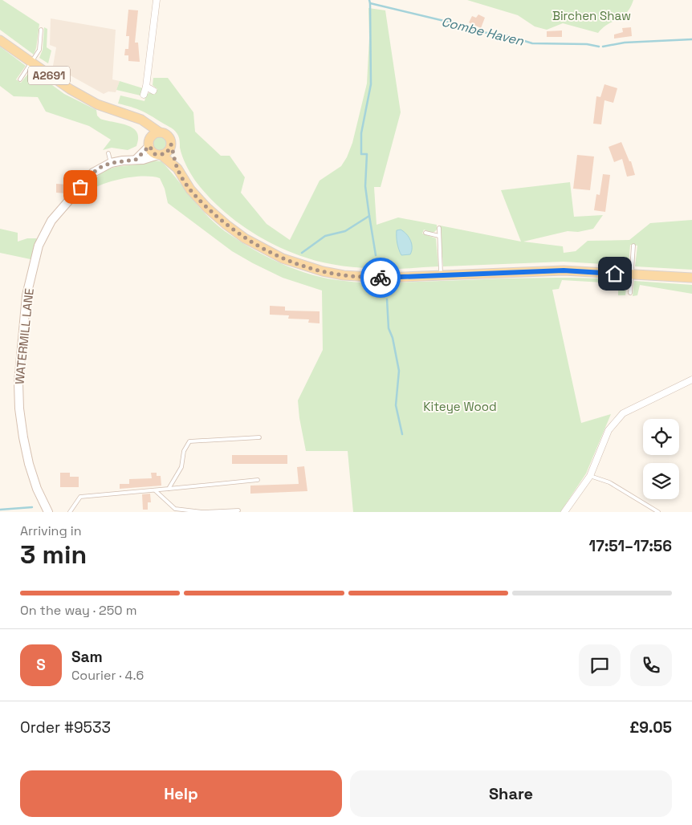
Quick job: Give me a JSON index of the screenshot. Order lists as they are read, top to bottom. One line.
{"streets":{"main road":["A2691"],"street":["WATERMILL LANE"]},"crossings":[["A2691","WATERMILL LANE"]],"water":["Combe Haven"],"parks":["Birchen Shaw","Kiteye Wood"],"page":{"heading":["3 min","Arriving in","17:51–17:56"],"panel":["Sam","Courier · 4.6","Order #9533","£9.05"],"bar":"On the way · 250 m","round":"S","buttons":["Help","Share"]}}
